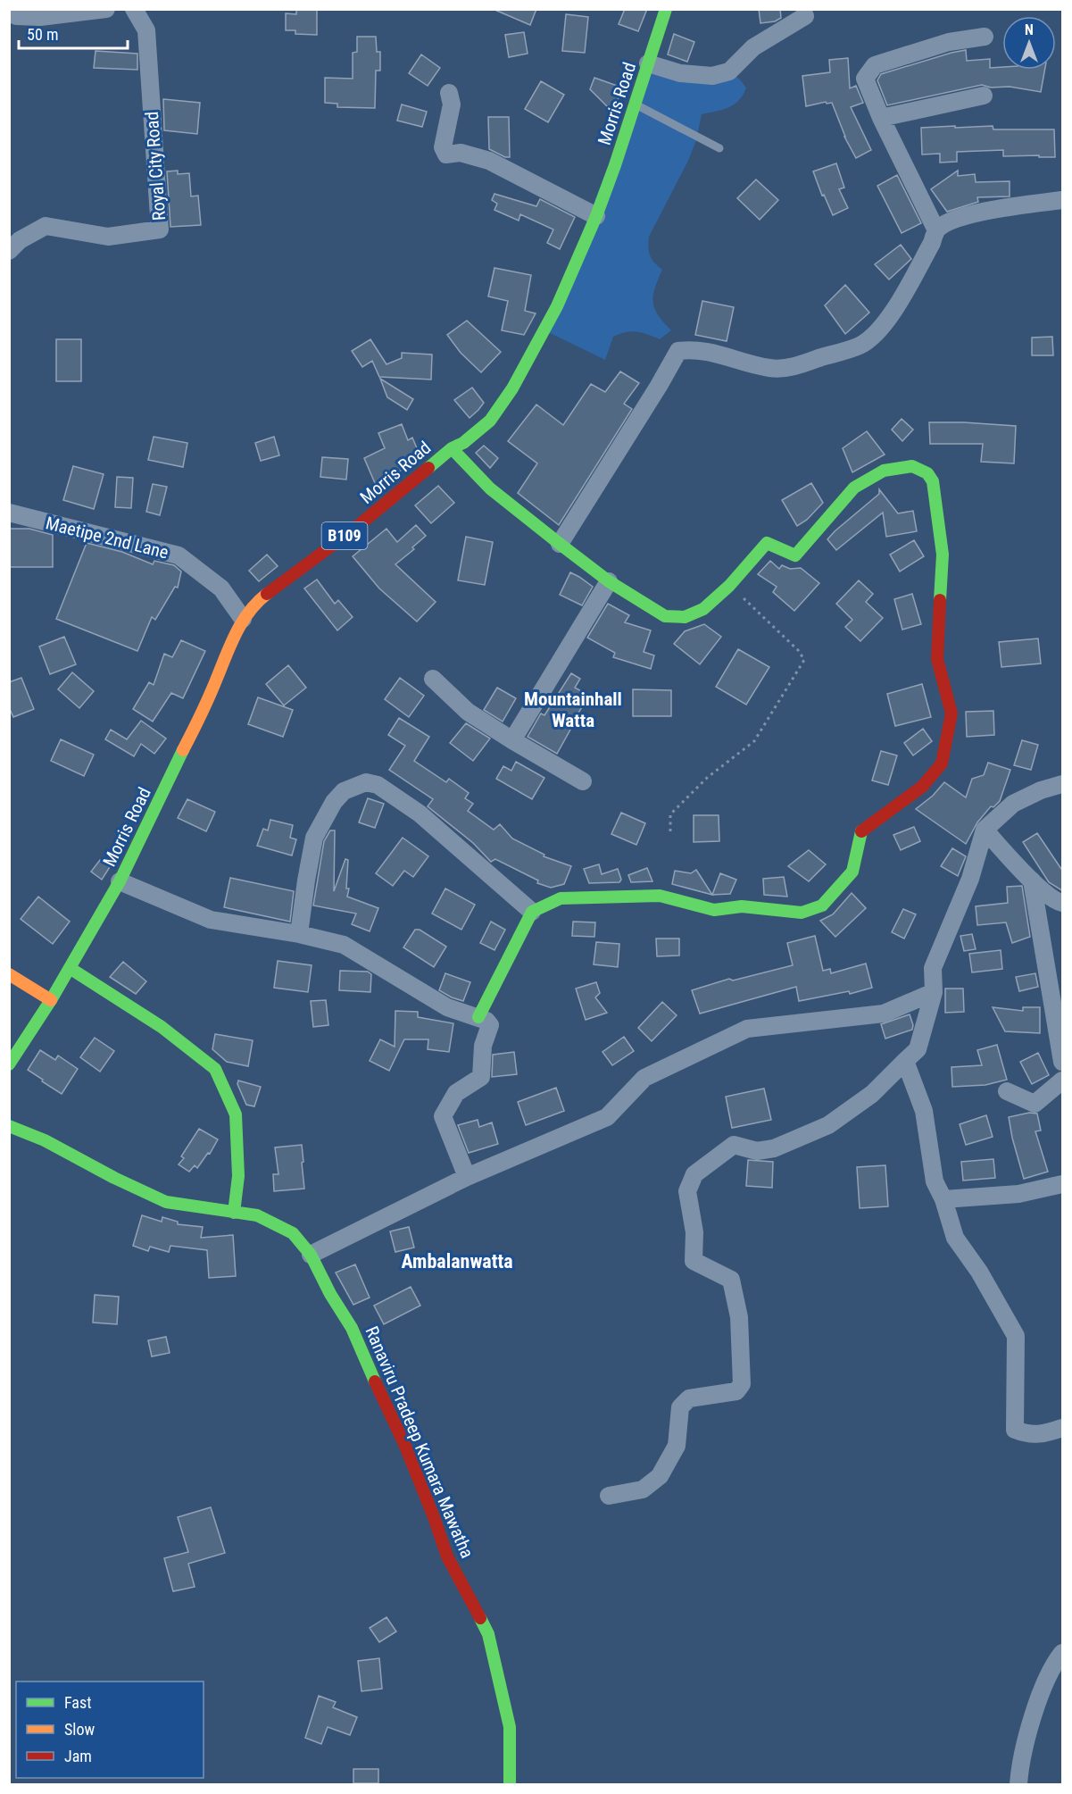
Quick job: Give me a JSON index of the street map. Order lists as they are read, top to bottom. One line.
{"streets":{"street":["Morris Road","Royal City Road","B109","Maetipe 2nd Lane","Ranaviru Pradeep Kumara Mawatha"]},"crossings":[["Morris Road","Maetipe 2nd Lane"]],"districts":["Mountainhall Watta","Ambalanwatta"],"legend":["Fast","Slow","Jam"],"scale_bar":"50 m","north":"top"}
